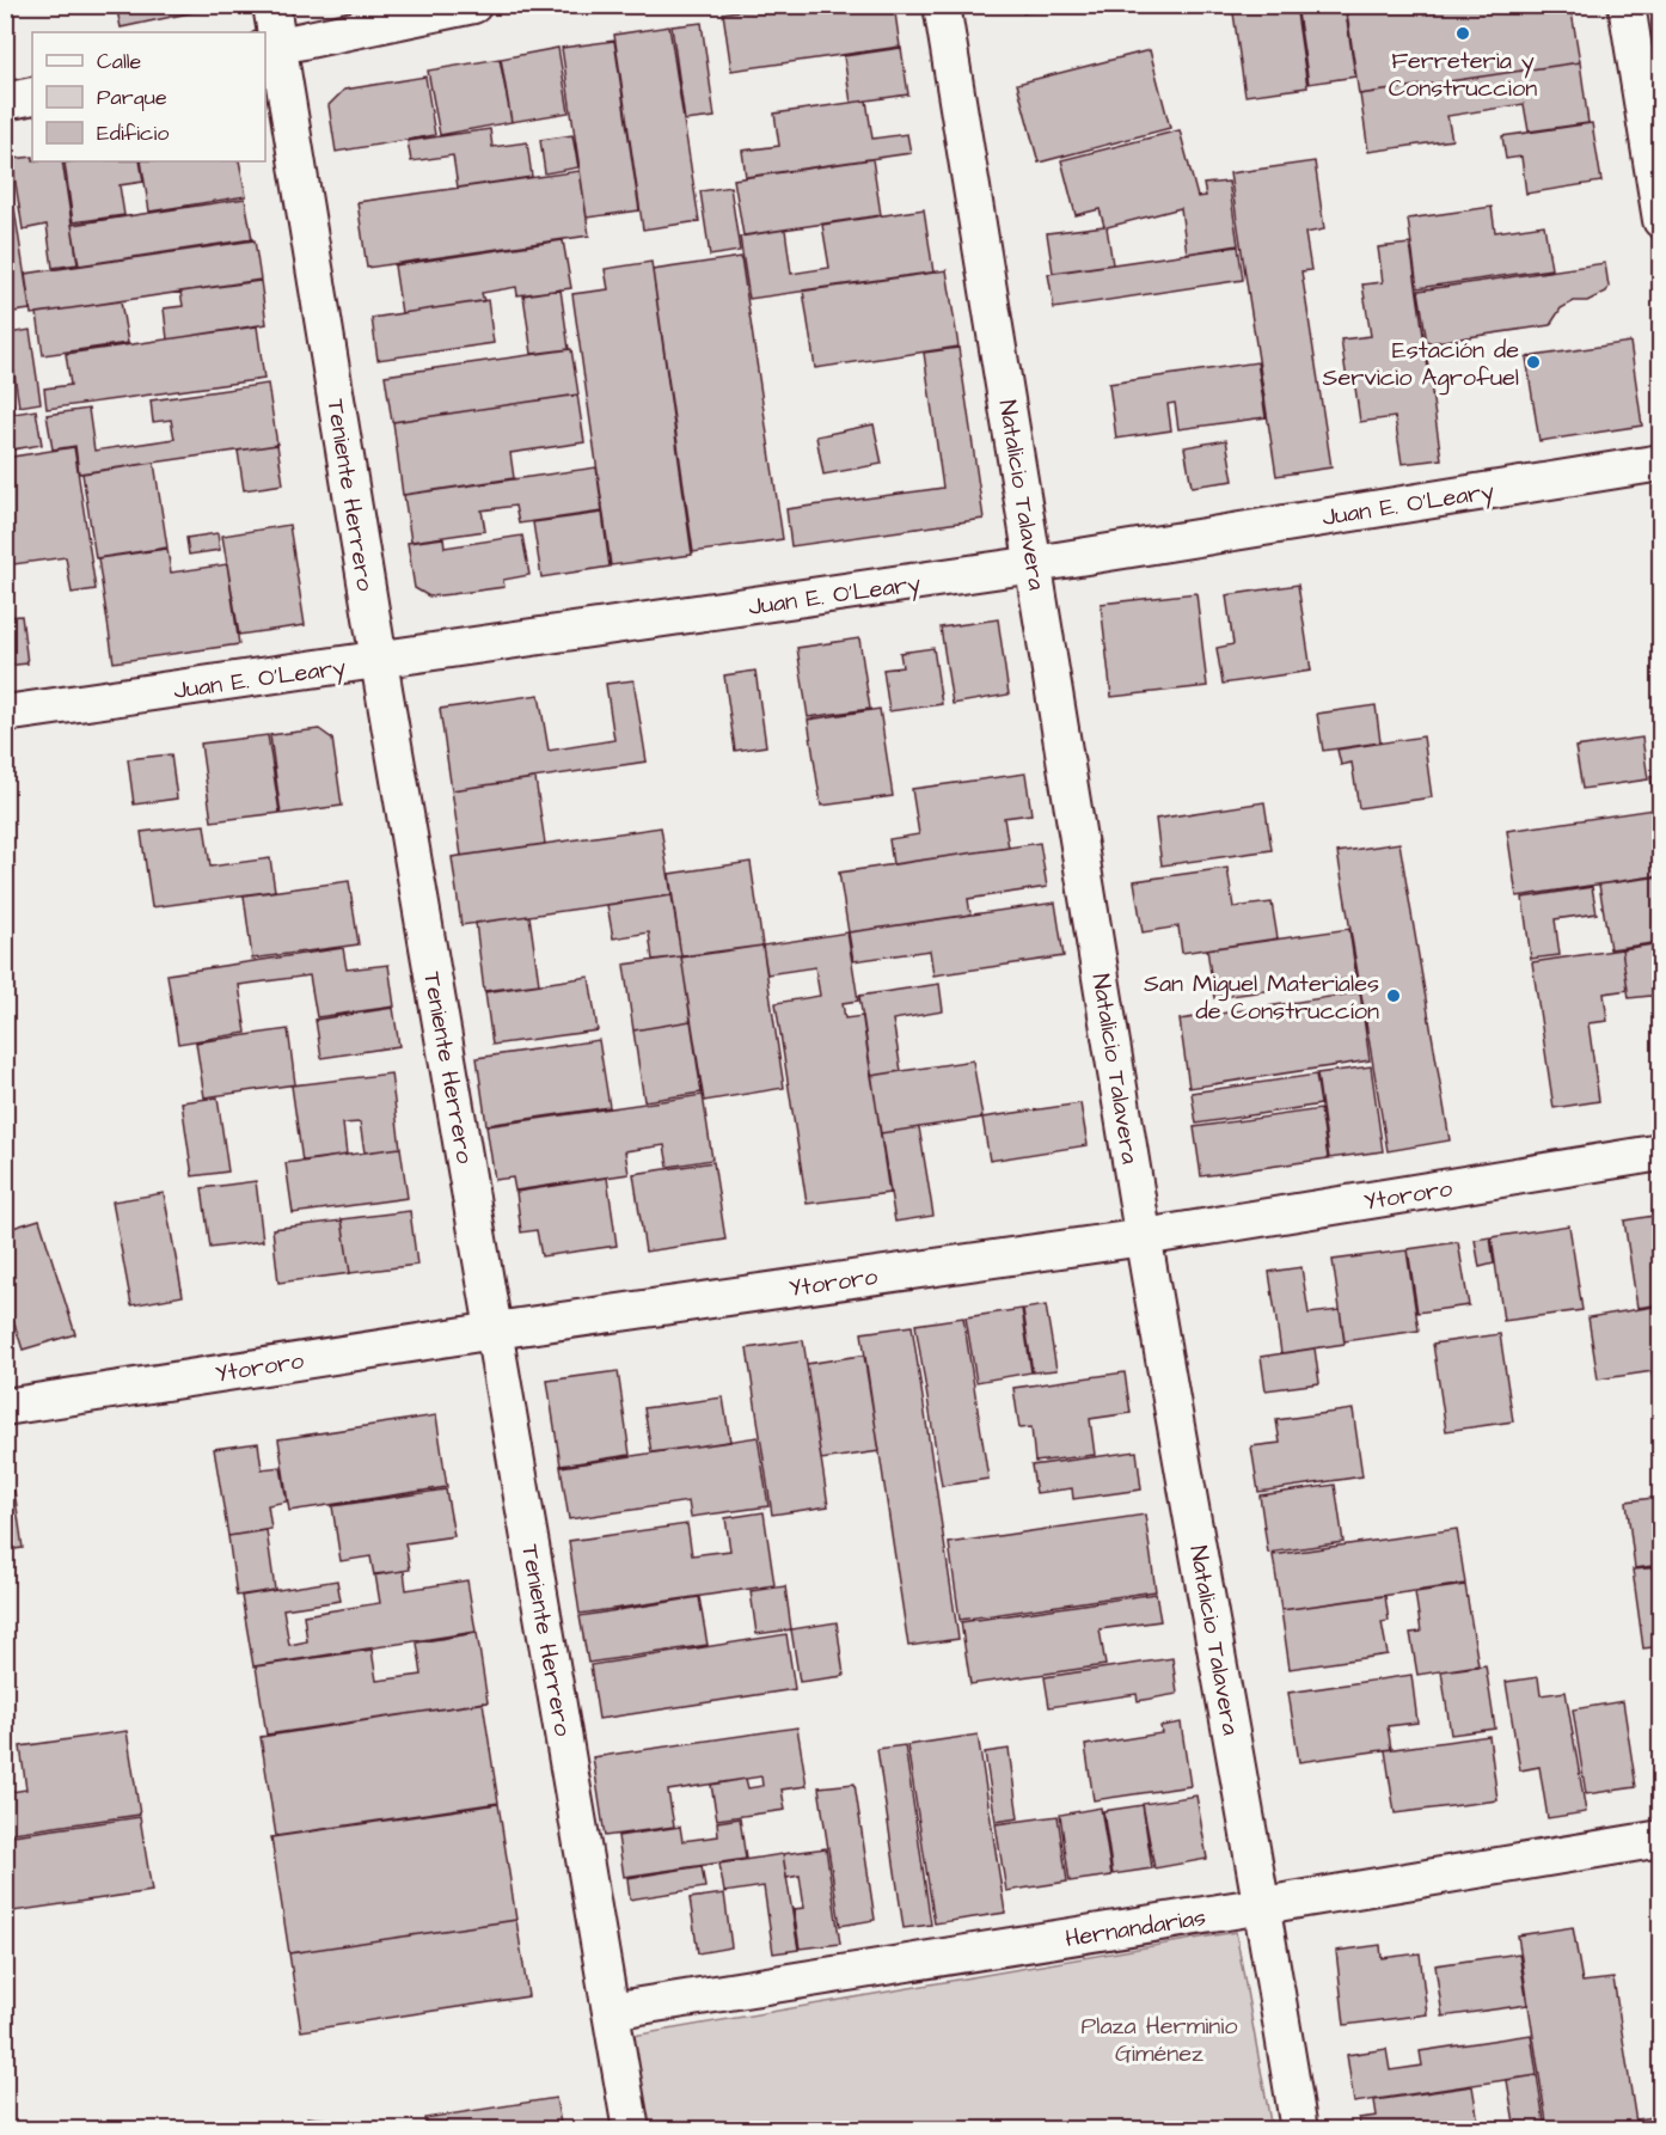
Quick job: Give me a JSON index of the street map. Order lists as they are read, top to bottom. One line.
{"streets":{"street":["Teniente Herrero","Natalicio Talavera","Juan E. O'Leary","Ytororo","Hernandarias"]},"crossings":[["Teniente Herrero","Juan E. O'Leary"],["Teniente Herrero","Ytororo"],["Teniente Herrero","Hernandarias"],["Natalicio Talavera","Juan E. O'Leary"],["Natalicio Talavera","Ytororo"],["Natalicio Talavera","Hernandarias"]],"parks":["Plaza Herminio Giménez"],"places":["Ferreteria y Construccion","Estación de Servicio Agrofuel","San Miguel Materiales de Construccíon"],"legend":["Calle","Parque","Edificio"]}
